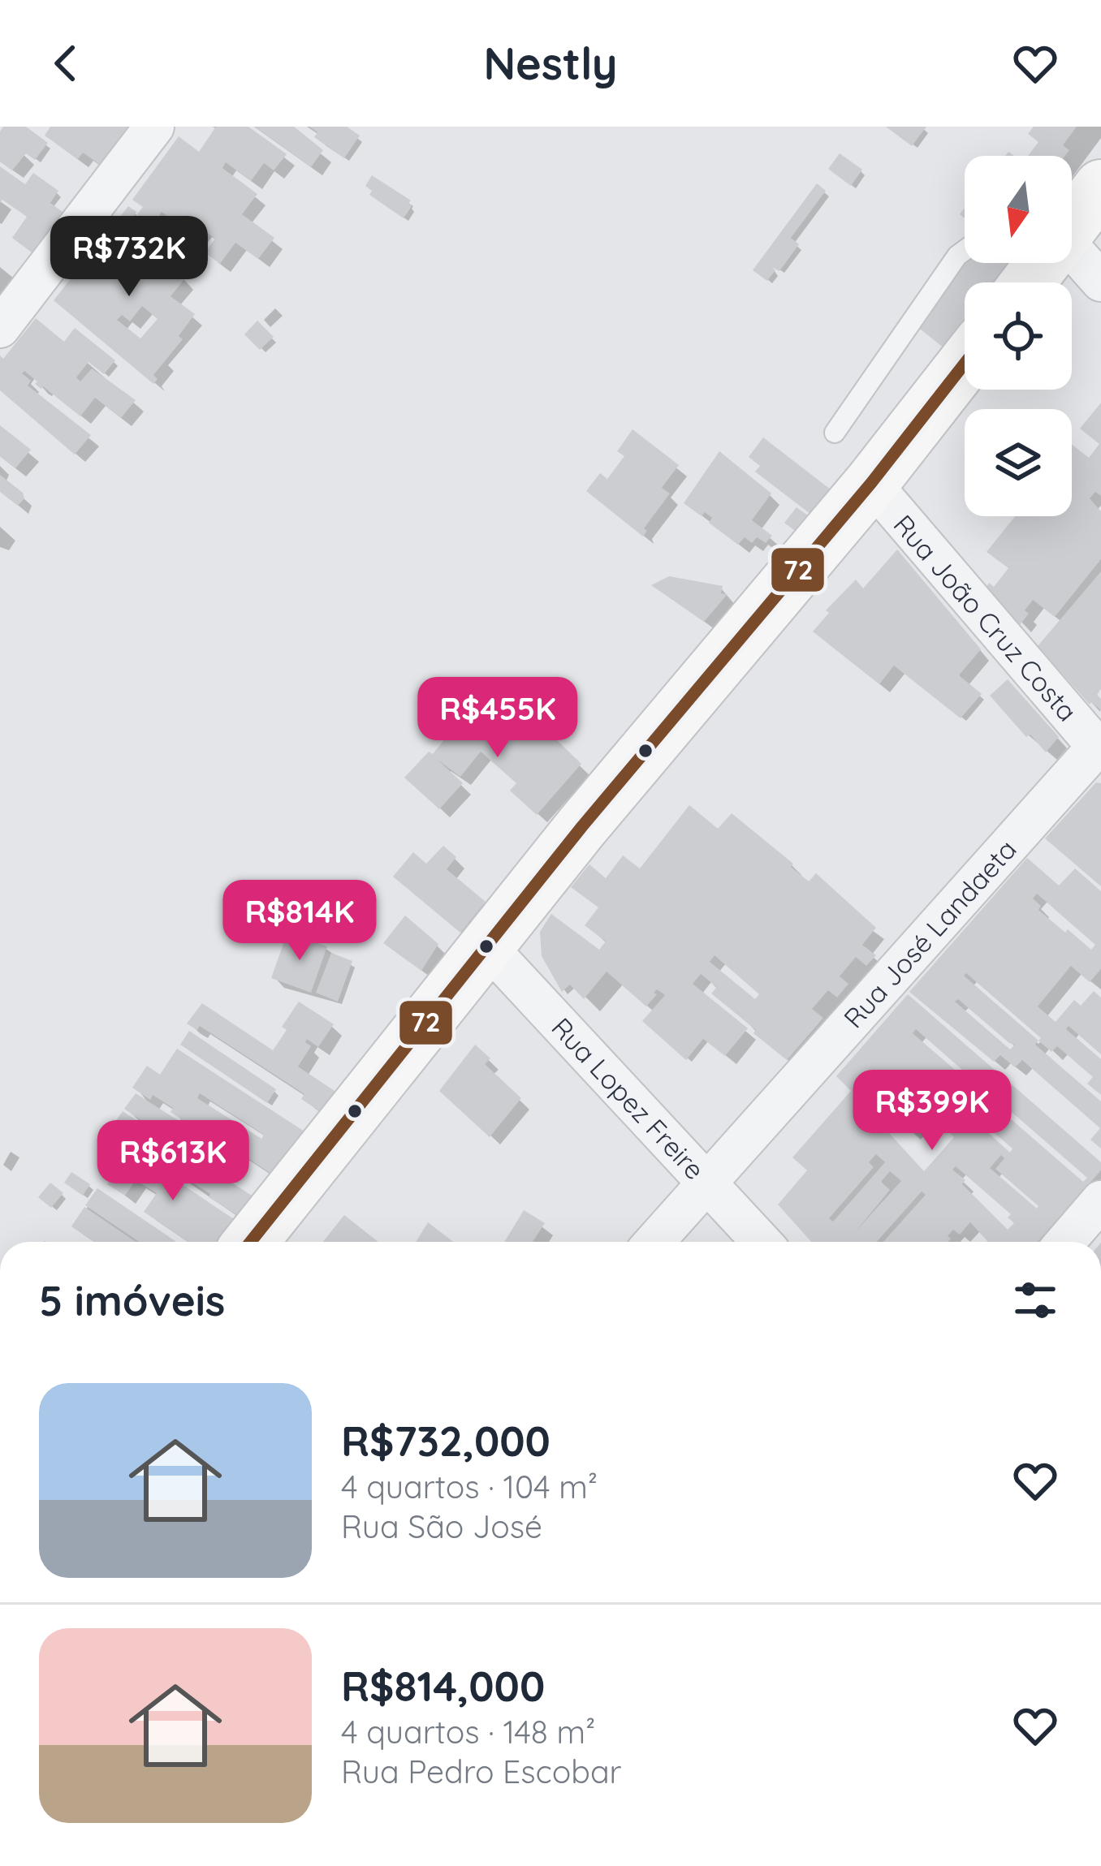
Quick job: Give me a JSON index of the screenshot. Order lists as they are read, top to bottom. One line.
{"streets":{"street":["Rua João Cruz Costa","Rua José Landaeta","Rua Lopez Freire"]},"crossings":[["Rua João Cruz Costa","Rua José Landaeta"],["Rua José Landaeta","Rua Lopez Freire"]],"lines":["transit line 72"],"north":"bottom","page":{"header":"Nestly","price":["R$732K","R$455K","R$814K","R$399K","R$613K"],"heading":"5 imóveis","list":[{"name":"R$732,000","note":"4 quartos · 104 m² · Rua São José"},{"name":"R$814,000","note":"4 quartos · 148 m² · Rua Pedro Escobar"}]}}
